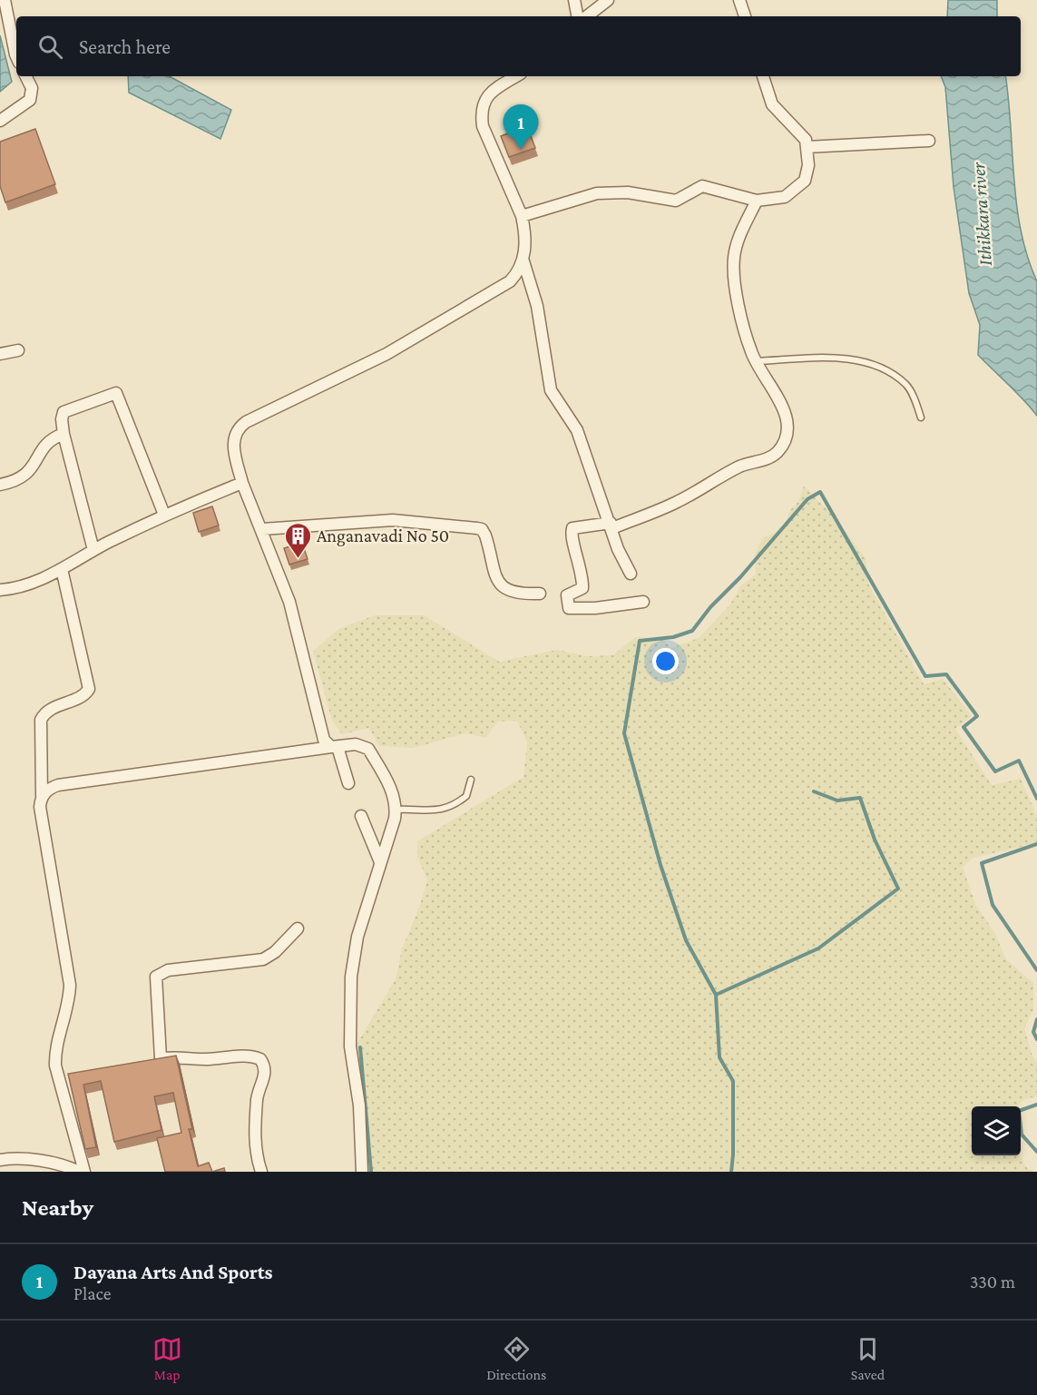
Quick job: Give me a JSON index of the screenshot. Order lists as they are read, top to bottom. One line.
{"water":["Ithikkara river"],"places":{"building":["Anganavadi No 50"]},"page":{"search":"Search here","pins":"1","heading":"Nearby","list":[{"mark":"1","name":"Dayana Arts And Sports","note":"Place","value":"330 m"}],"nav":["Map","Directions","Saved"]}}
